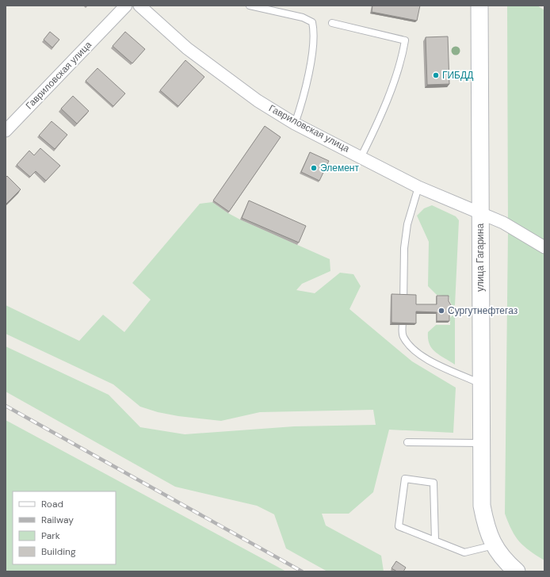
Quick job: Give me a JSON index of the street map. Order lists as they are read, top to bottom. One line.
{"streets":{"main road":["улица Гагарина"],"street":["Гавриловская улица"]},"crossings":[["Гавриловская улица","улица Гагарина"]],"places":["ГИБДД","Элемент","Сургутнефтегаз"],"legend":["Road","Railway","Park","Building"]}
